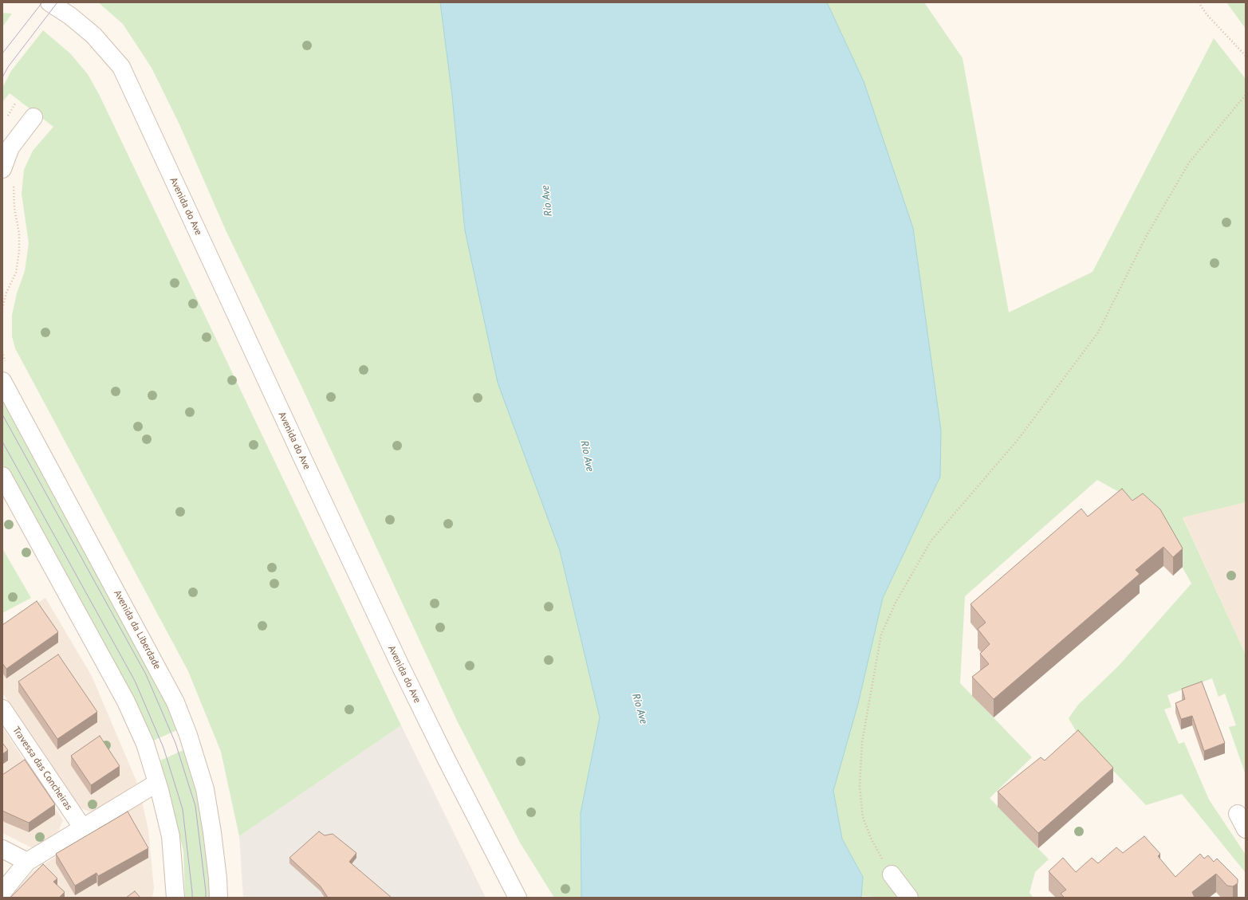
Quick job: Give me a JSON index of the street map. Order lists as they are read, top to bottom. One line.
{"streets":{"street":["Avenida do Ave","Avenida da Liberdade","Travessa das Concheiras"]},"water":["Rio Ave"]}
